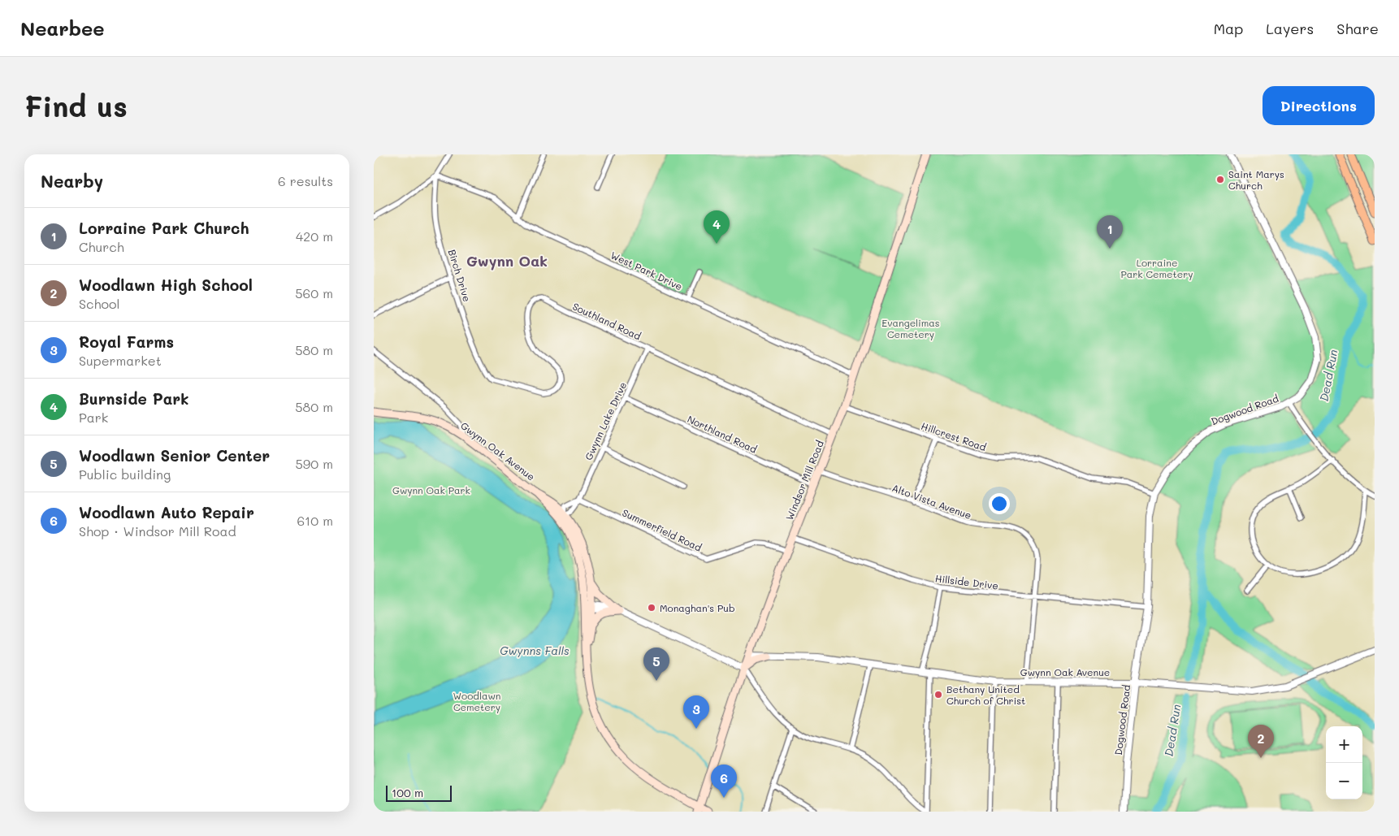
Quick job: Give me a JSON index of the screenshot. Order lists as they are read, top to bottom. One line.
{"streets":{"main road":["Gwynn Oak Avenue","Windsor Mill Road"],"street":["West Park Drive","Birch Drive","Southland Road","Dogwood Road","Gwynn Lake Drive","Northland Road","Hillcrest Road","Alto Vista Avenue","Summerfield Road","Hillside Drive"]},"crossings":[["West Park Drive","Birch Drive"],["West Park Drive","Windsor Mill Road"],["Birch Drive","Southland Road"],["Southland Road","Gwynn Lake Drive"],["Southland Road","Windsor Mill Road"],["Dogwood Road","Hillcrest Road"],["Dogwood Road","Gwynn Oak Avenue"],["Dogwood Road","Hillside Drive"],["Gwynn Lake Drive","Northland Road"],["Gwynn Lake Drive","Gwynn Oak Avenue"],["Gwynn Lake Drive","Summerfield Road"],["Northland Road","Windsor Mill Road"],["Hillcrest Road","Windsor Mill Road"],["Gwynn Oak Avenue","Windsor Mill Road"],["Gwynn Oak Avenue","Alto Vista Avenue"],["Windsor Mill Road","Alto Vista Avenue"],["Windsor Mill Road","Summerfield Road"],["Windsor Mill Road","Hillside Drive"],["Alto Vista Avenue","Hillside Drive"]],"districts":["Gwynn Oak"],"water":["Dead Run","Gwynns Falls"],"parks":["Lorraine Park Cemetery","Evangelimas Cemetery","Gwynn Oak Park","Woodlawn Cemetery"],"places":["Saint Marys Church","Monaghan's Pub","Bethany United Church of Christ"],"scale_bar":"100 m","page":{"header":"Nearbee","nav":["Map","Layers","Share"],"buttons":"Directions","title":"Find us","heading":["Nearby","6 results"],"list":[{"mark":"1","name":"Lorraine Park Church","note":"Church","value":"420 m"},{"mark":"2","name":"Woodlawn High School","note":"School","value":"560 m"},{"mark":"3","name":"Royal Farms","note":"Supermarket","value":"580 m"},{"mark":"4","name":"Burnside Park","note":"Park","value":"580 m"},{"mark":"5","name":"Woodlawn Senior Center","note":"Public building","value":"590 m"},{"mark":"6","name":"Woodlawn Auto Repair","note":"Shop · Windsor Mill Road","value":"610 m"}],"pins":["4","1","5","3","2","6"],"map_buttons":["+","−"],"scale":"100 m"}}
